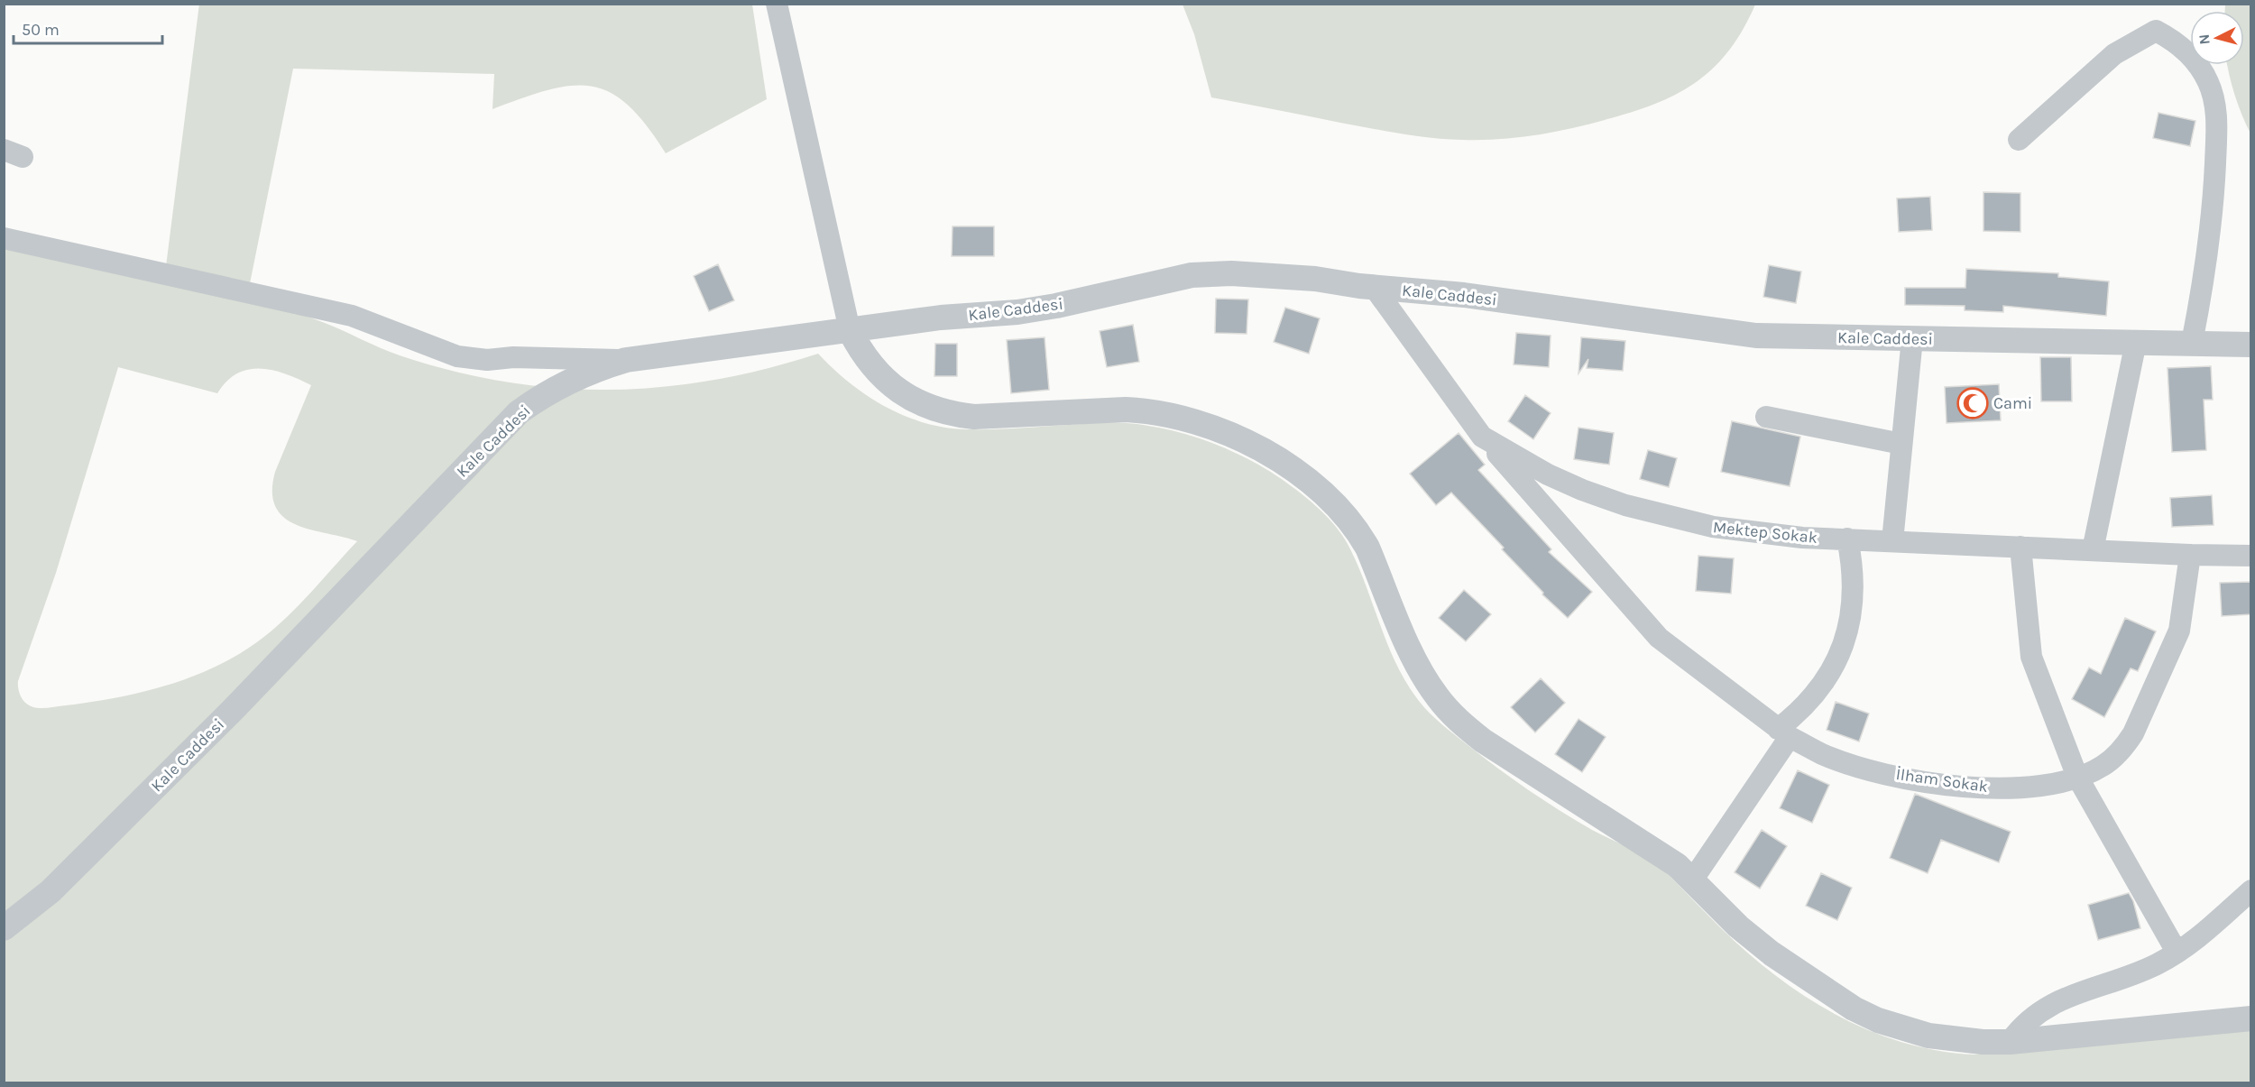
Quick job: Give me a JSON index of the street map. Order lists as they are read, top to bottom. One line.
{"streets":{"street":["Kale Caddesi","Mektep Sokak","İlham Sokak"]},"crossings":[["Kale Caddesi","Mektep Sokak"],["Mektep Sokak","İlham Sokak"]],"places":{"mosque":["Cami"]},"scale_bar":"50 m","north":"left"}
